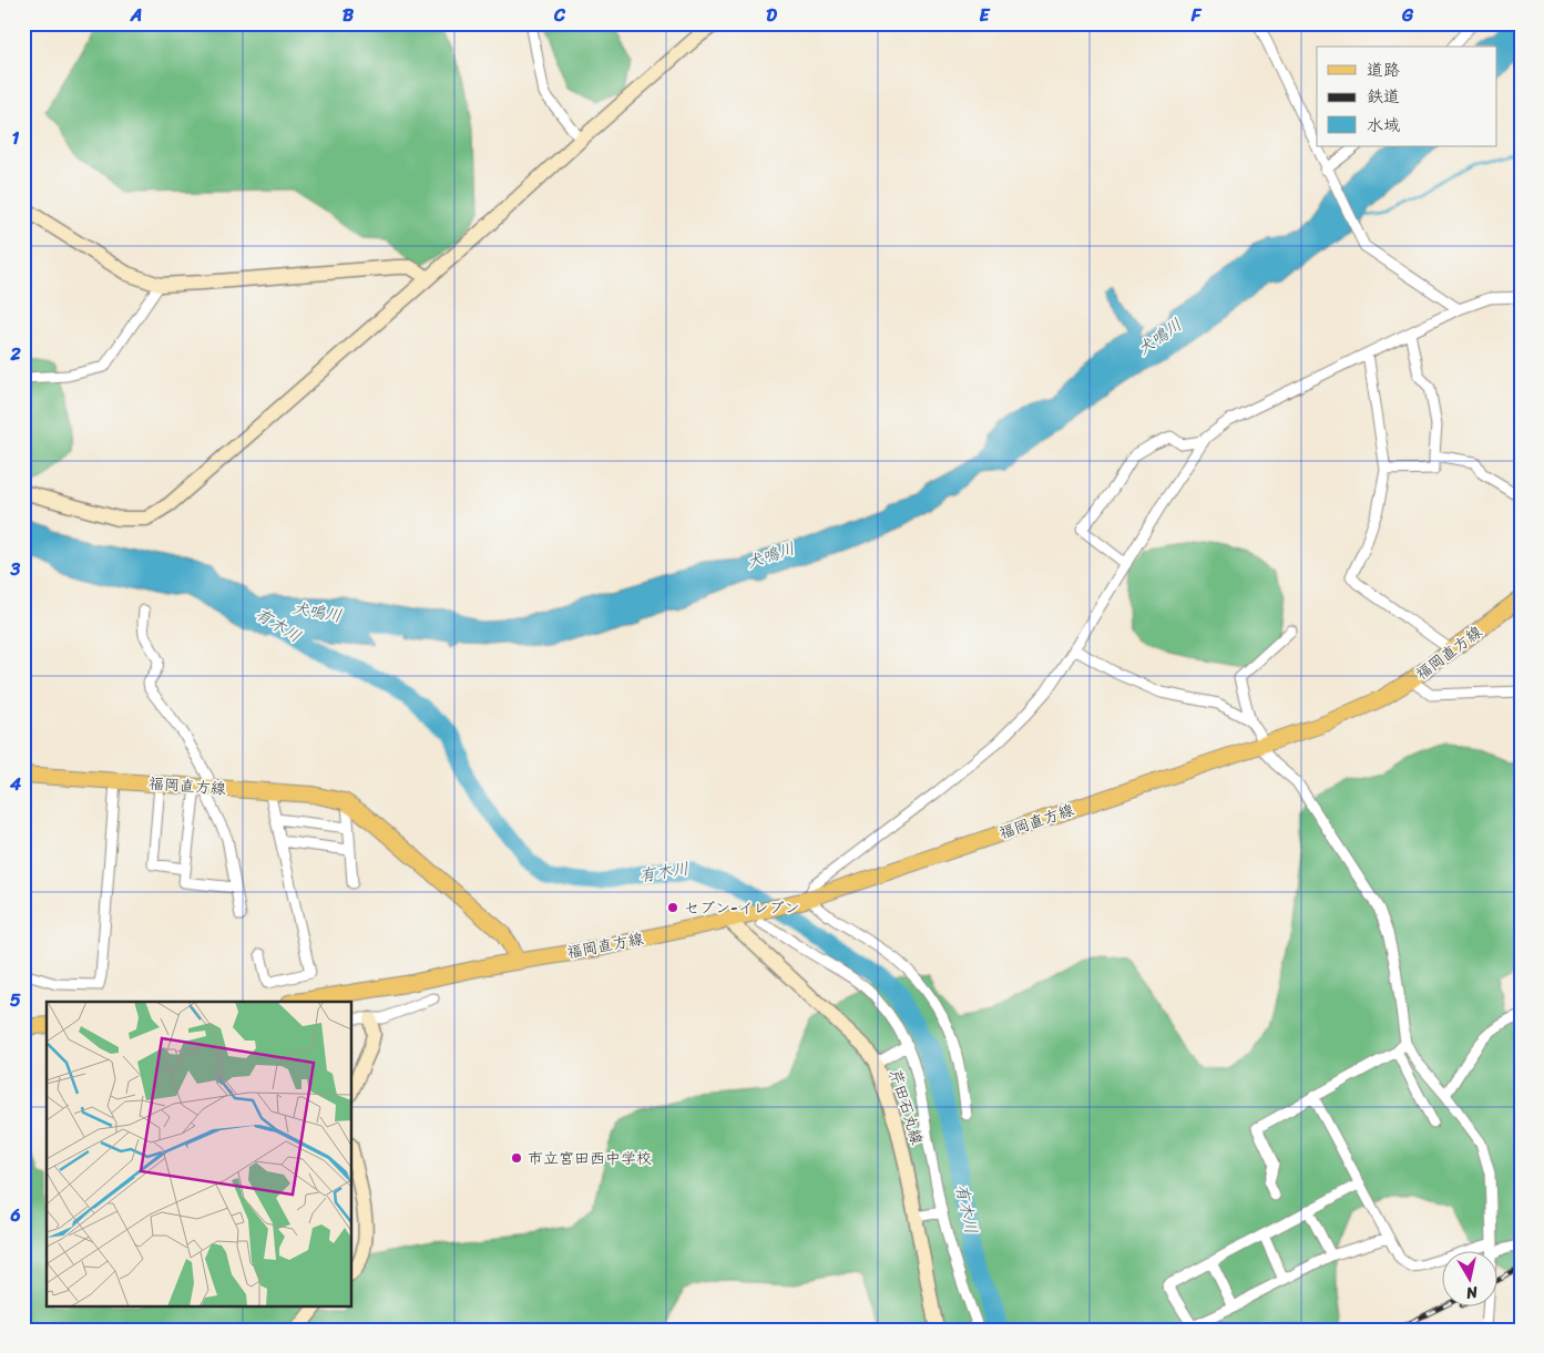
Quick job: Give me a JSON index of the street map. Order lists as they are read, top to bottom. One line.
{"streets":{"main road":["福岡直方線"],"street":["芹田石丸線"]},"crossings":[["福岡直方線","芹田石丸線"]],"water":["犬鳴川","有木川"],"places":["セブン-イレブン","市立宮田西中学校"],"legend":["道路","鉄道","水域"],"north":"bottom","grid":{"columns":["A","B","C","D","E","F","G"],"rows":["1","2","3","4","5","6"]}}
